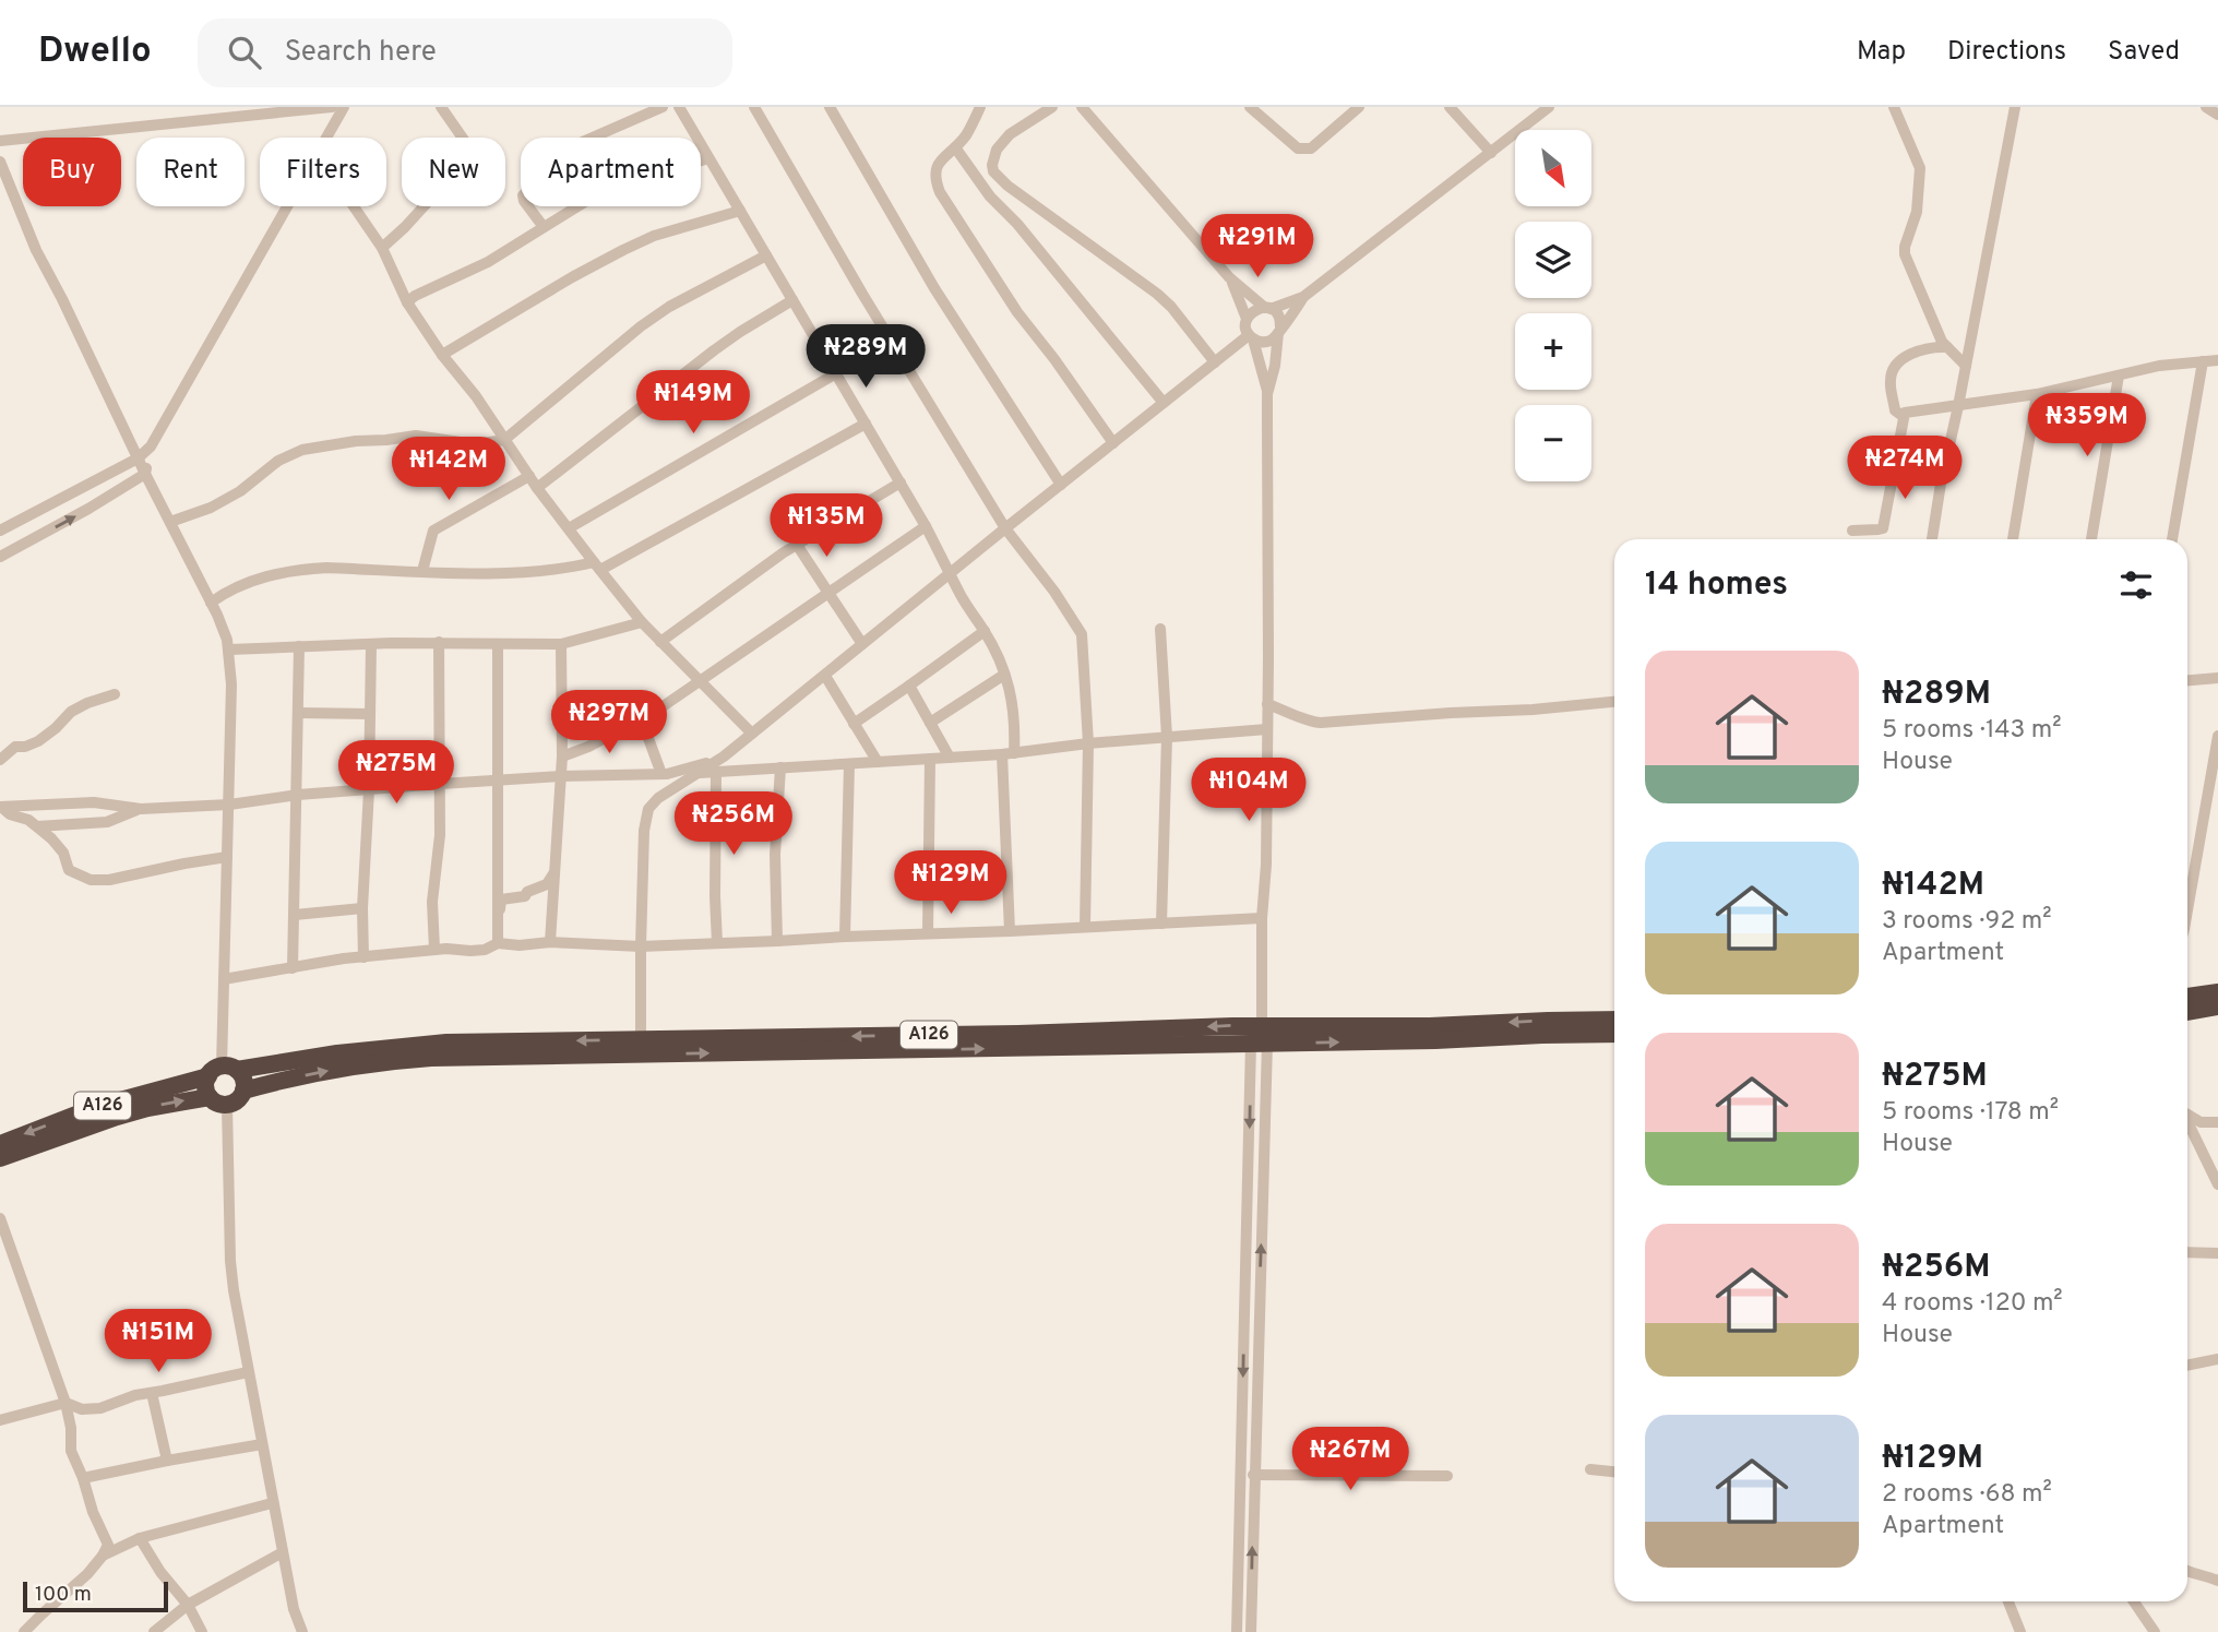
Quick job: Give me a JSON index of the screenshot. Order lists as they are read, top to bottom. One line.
{"streets":{"highway":["A126"]},"scale_bar":"100 m","north":"bottom right","page":{"header":"Dwello","search":"Search here","nav":["Map","Directions","Saved"],"map_buttons":["+","−"],"chip":["Buy","Rent","Filters","New","Apartment"],"price":["₦291M","₦289M","₦149M","₦359M","₦274M","₦142M","₦135M","₦297M","₦275M","₦104M","₦256M","₦129M","₦151M","₦267M"],"heading":"14 homes","list":[{"name":"₦289M","note":"5 rooms · 143 m² · House"},{"name":"₦142M","note":"3 rooms · 92 m² · Apartment"},{"name":"₦275M","note":"5 rooms · 178 m² · House"},{"name":"₦256M","note":"4 rooms · 120 m² · House"},{"name":"₦129M","note":"2 rooms · 68 m² · Apartment"}],"scale":"100 m"}}
